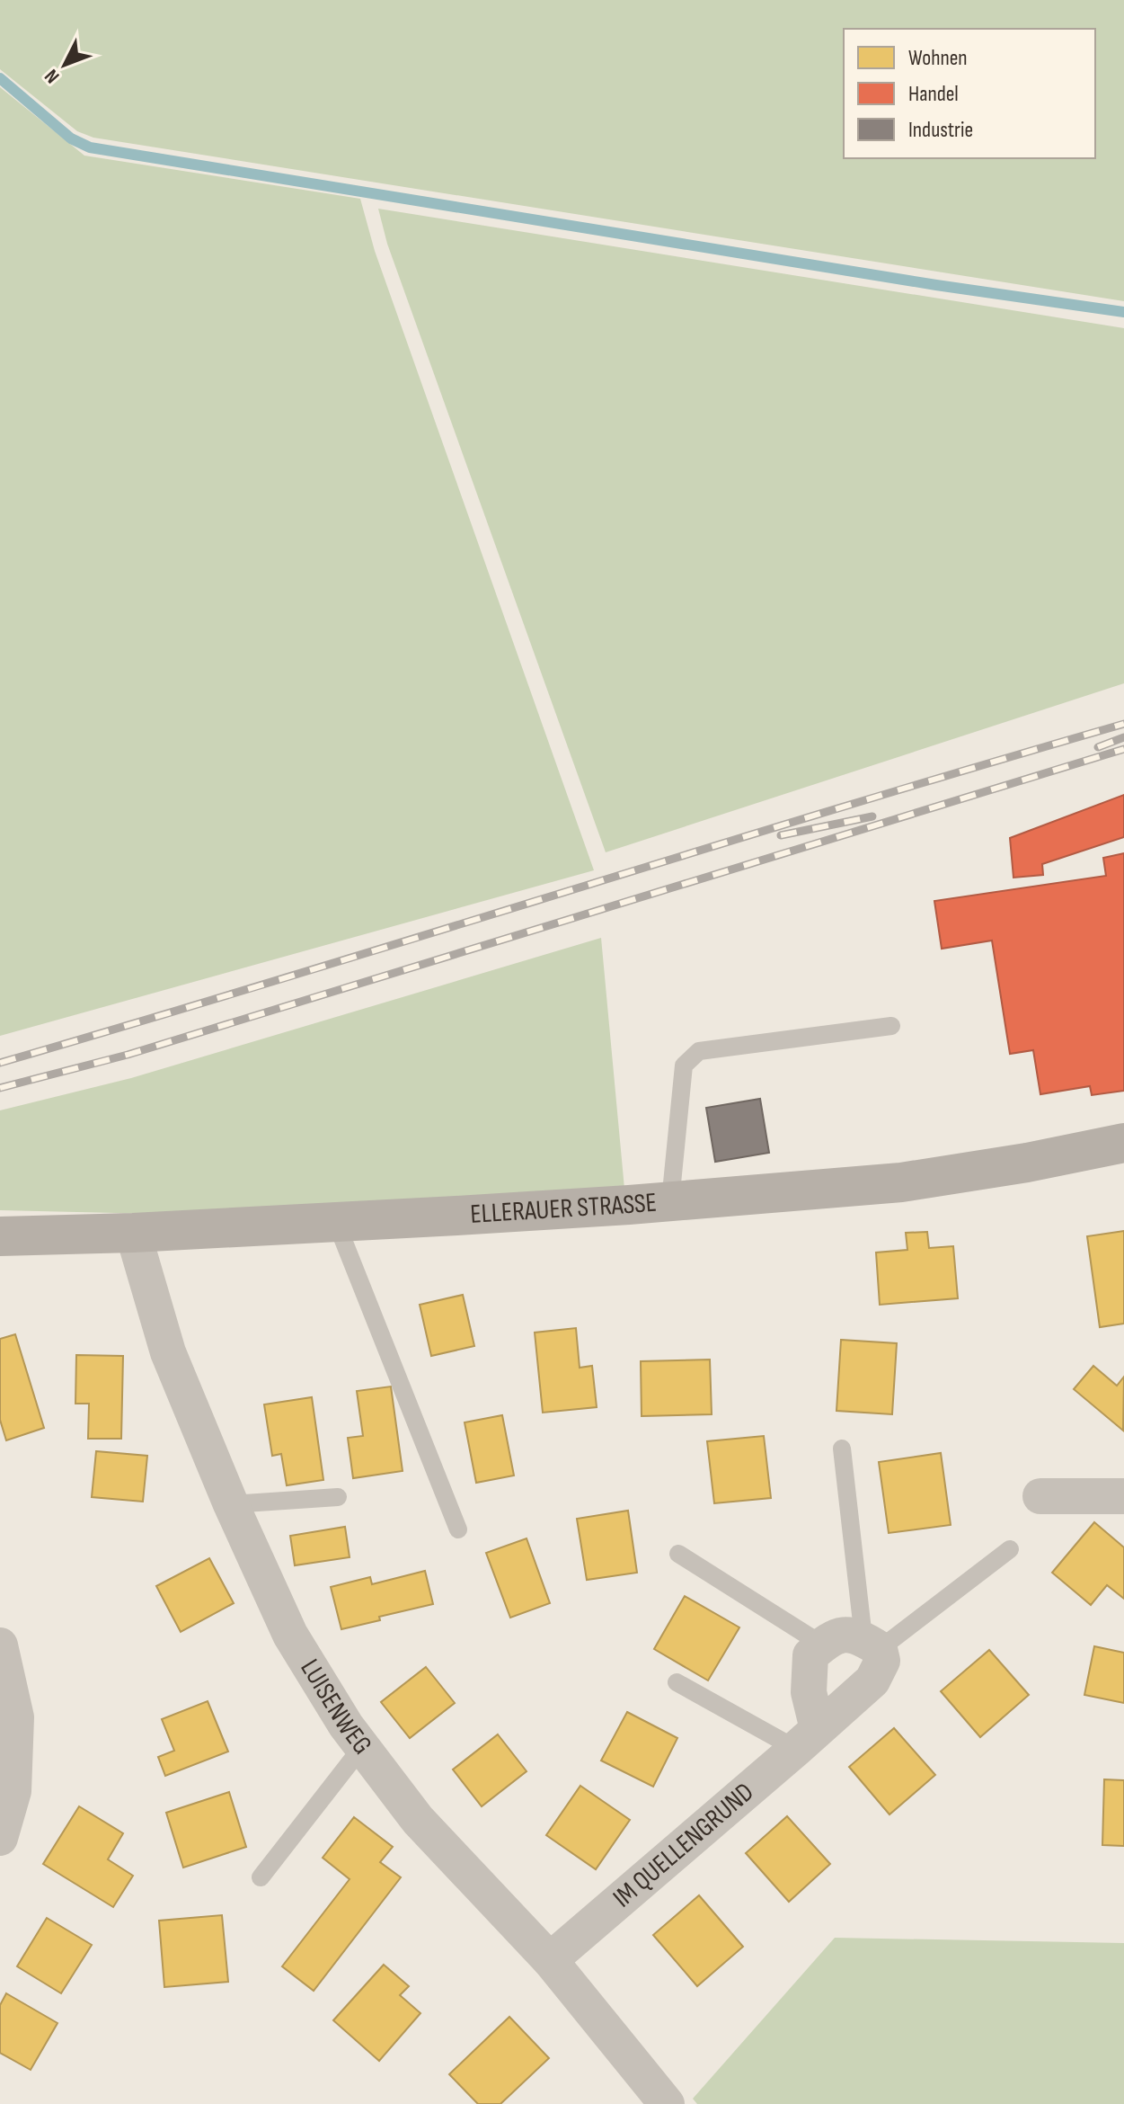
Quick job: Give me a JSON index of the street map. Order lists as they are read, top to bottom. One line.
{"streets":{"main road":["ELLERAUER STRASSE"],"street":["LUISENWEG","IM QUELLENGRUND"]},"crossings":[["ELLERAUER STRASSE","LUISENWEG"],["LUISENWEG","IM QUELLENGRUND"]],"legend":["Wohnen","Handel","Industrie"],"north":"bottom left"}
